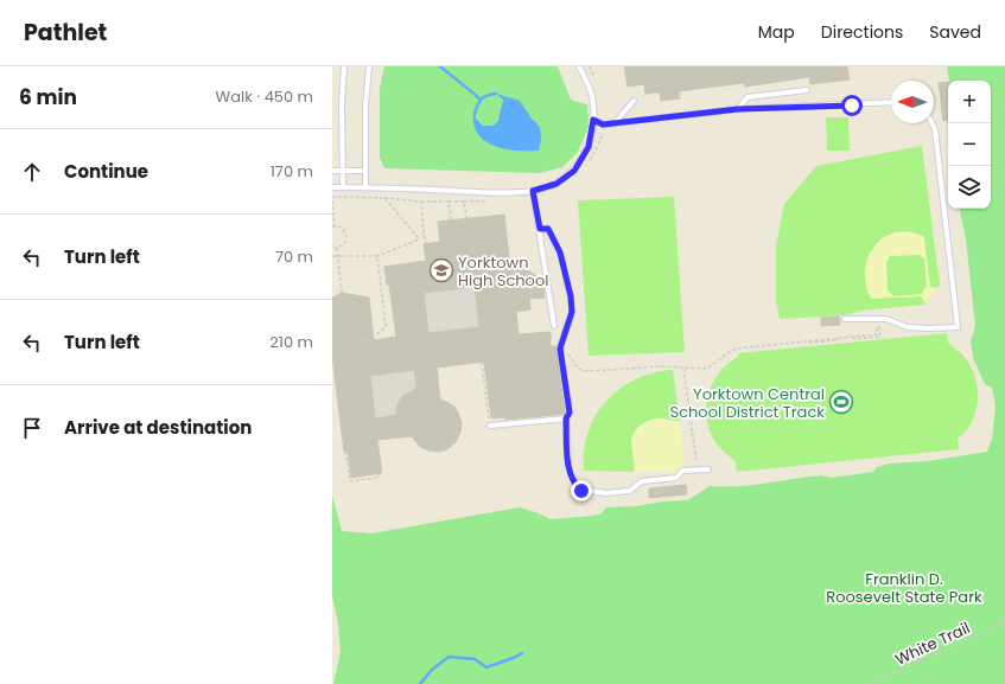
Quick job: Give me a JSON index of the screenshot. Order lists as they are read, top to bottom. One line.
{"streets":{"path":["White Trail"]},"parks":["Franklin D. Roosevelt State Park"],"places":{"school or university":["Yorktown High School"],"sports":["Yorktown Central School District Track"]},"north":"left","page":{"header":"Pathlet","nav":["Map","Directions","Saved"],"heading":["6 min","Walk · 450 m"],"map_buttons":["+","−"],"list":[["Continue","170 m"],["Turn left","70 m"],["Turn left","210 m"],"Arrive at destination"]}}
